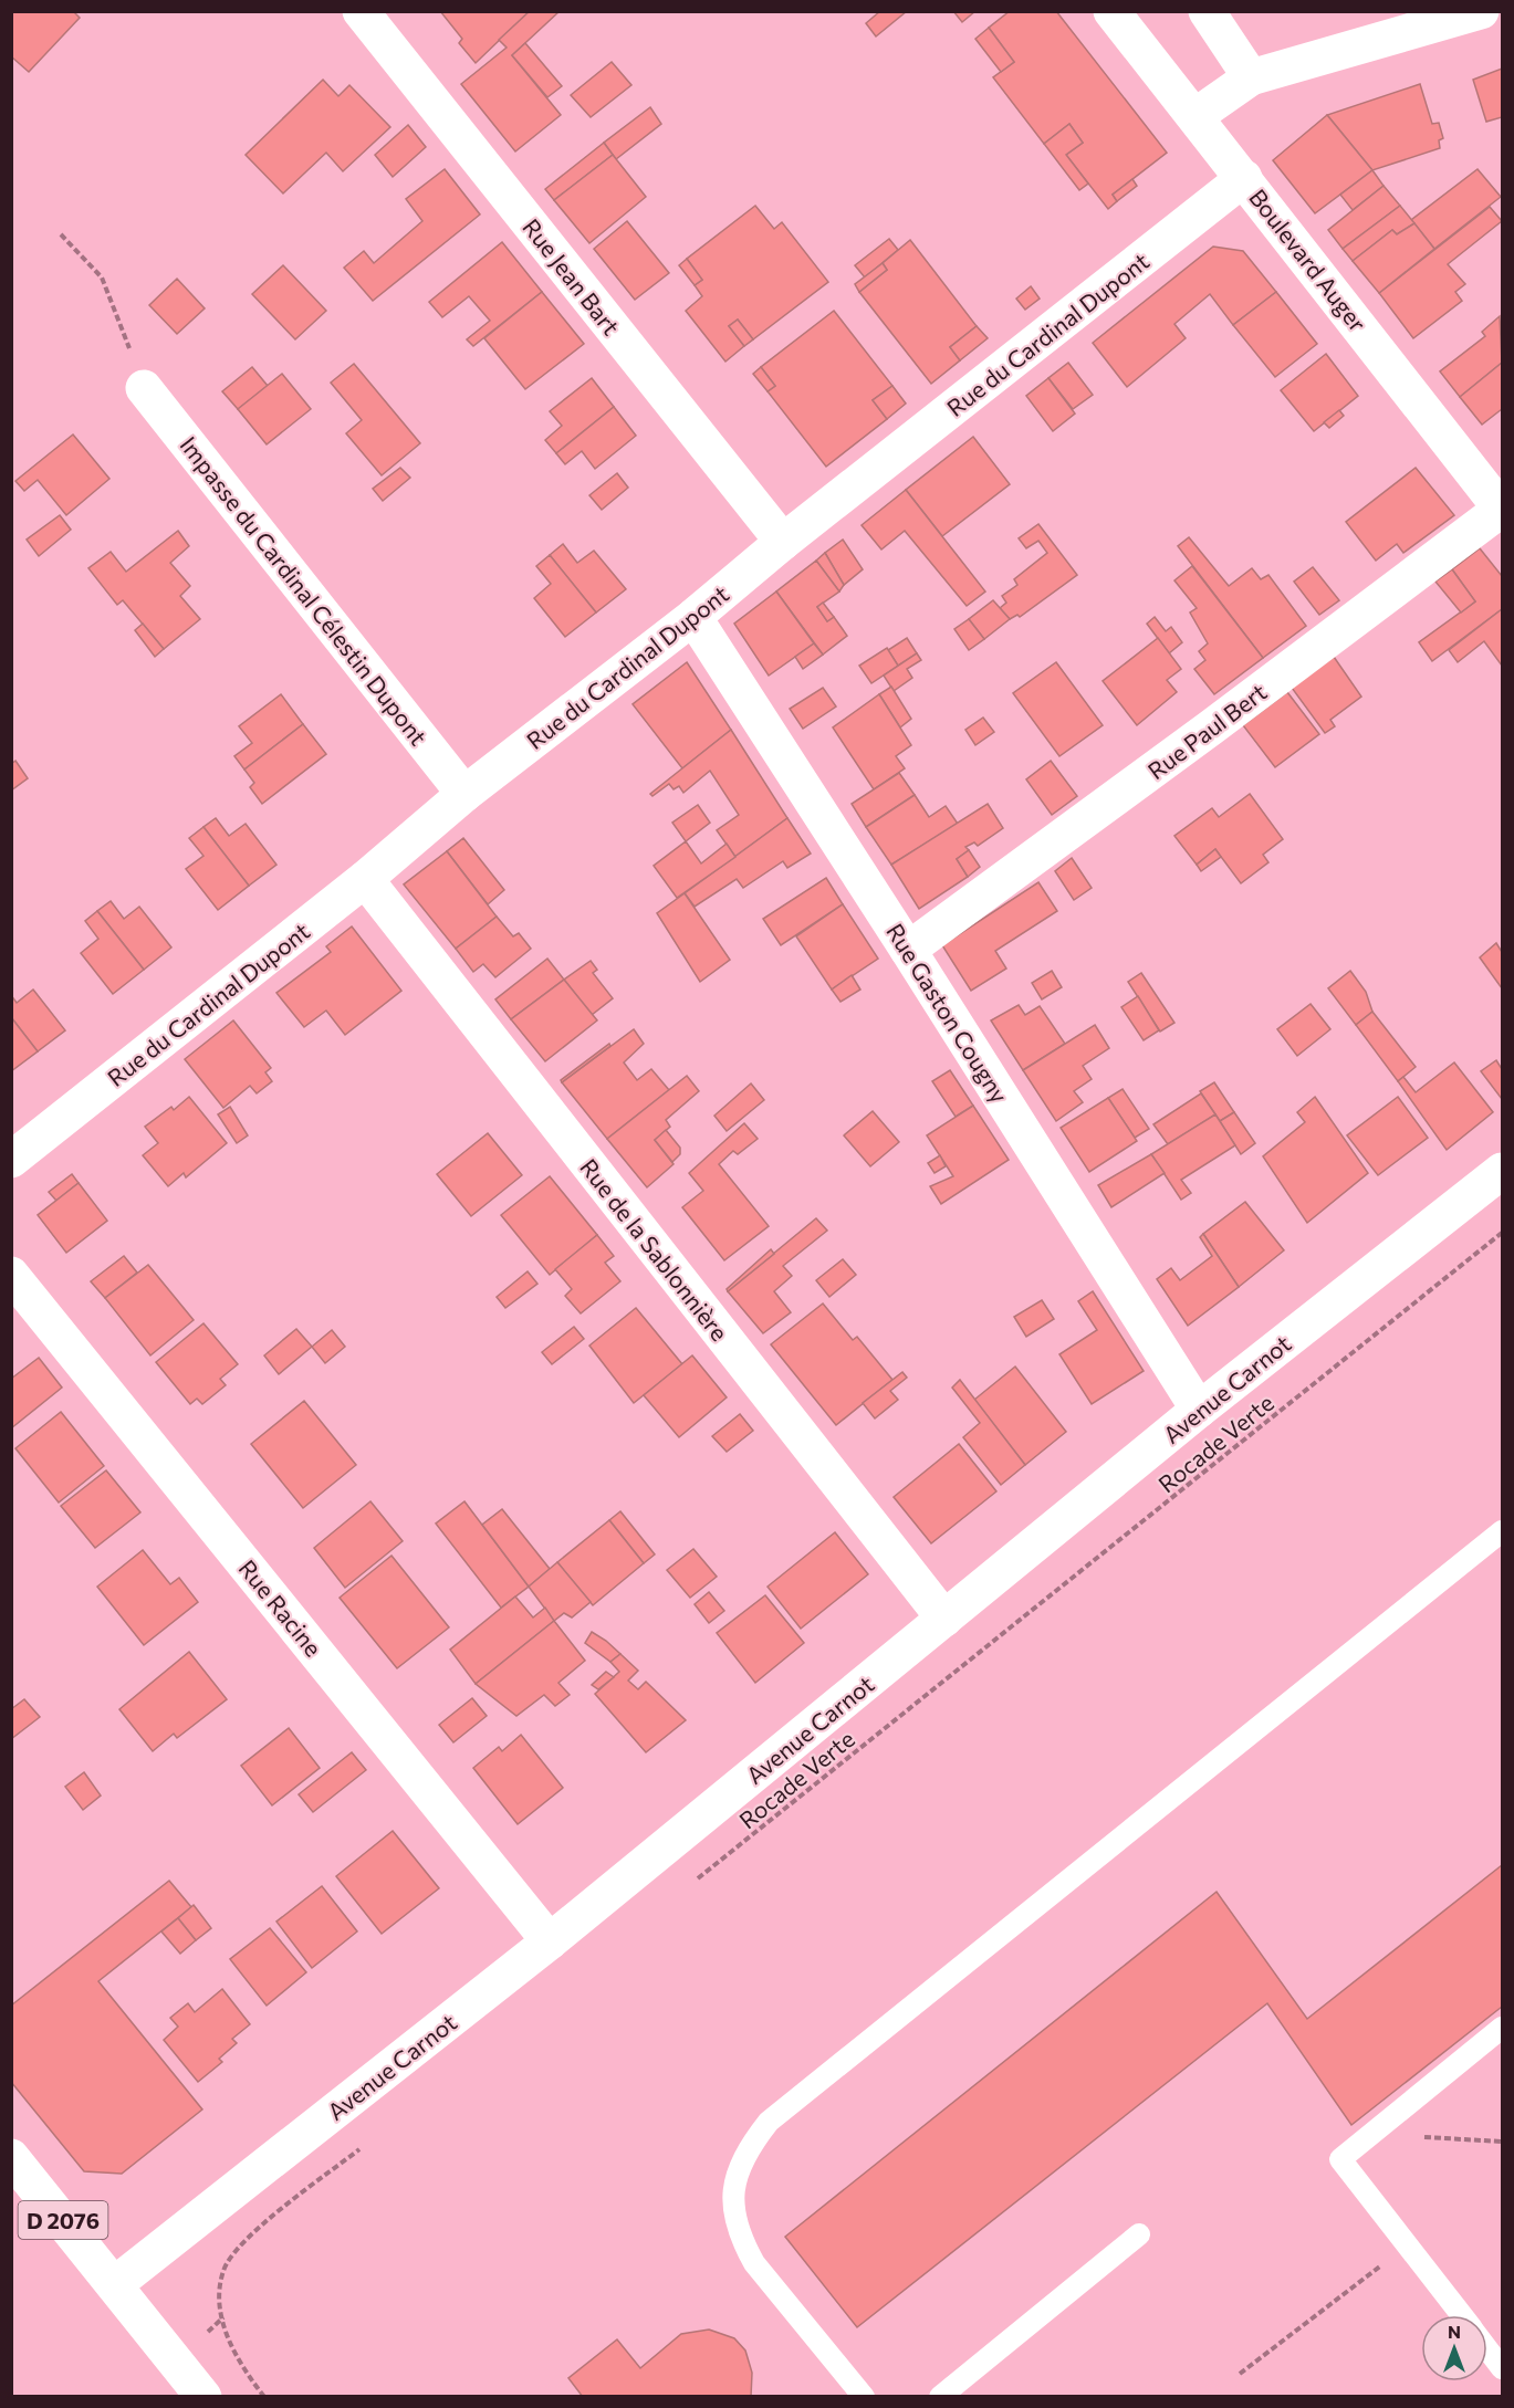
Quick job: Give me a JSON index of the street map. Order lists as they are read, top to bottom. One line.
{"streets":{"street":["Boulevard Auger","Rue Jean Bart","Rue du Cardinal Dupont","Impasse du Cardinal Célestin Dupont","Rue Paul Bert","Rue Gaston Cougny","Rue de la Sablonnière","Avenue Carnot","Rue Racine","D 2076"],"path":["Rocade Verte"]},"crossings":[["Boulevard Auger","Rue du Cardinal Dupont"],["Boulevard Auger","Rue Paul Bert"],["Rue Jean Bart","Rue du Cardinal Dupont"],["Rue du Cardinal Dupont","Impasse du Cardinal Célestin Dupont"],["Rue du Cardinal Dupont","Rue Gaston Cougny"],["Rue du Cardinal Dupont","Rue de la Sablonnière"],["Rue Paul Bert","Rue Gaston Cougny"],["Rue Gaston Cougny","Avenue Carnot"],["Rue de la Sablonnière","Avenue Carnot"],["Avenue Carnot","Rue Racine"],["Avenue Carnot","D 2076"]],"north":"top"}
